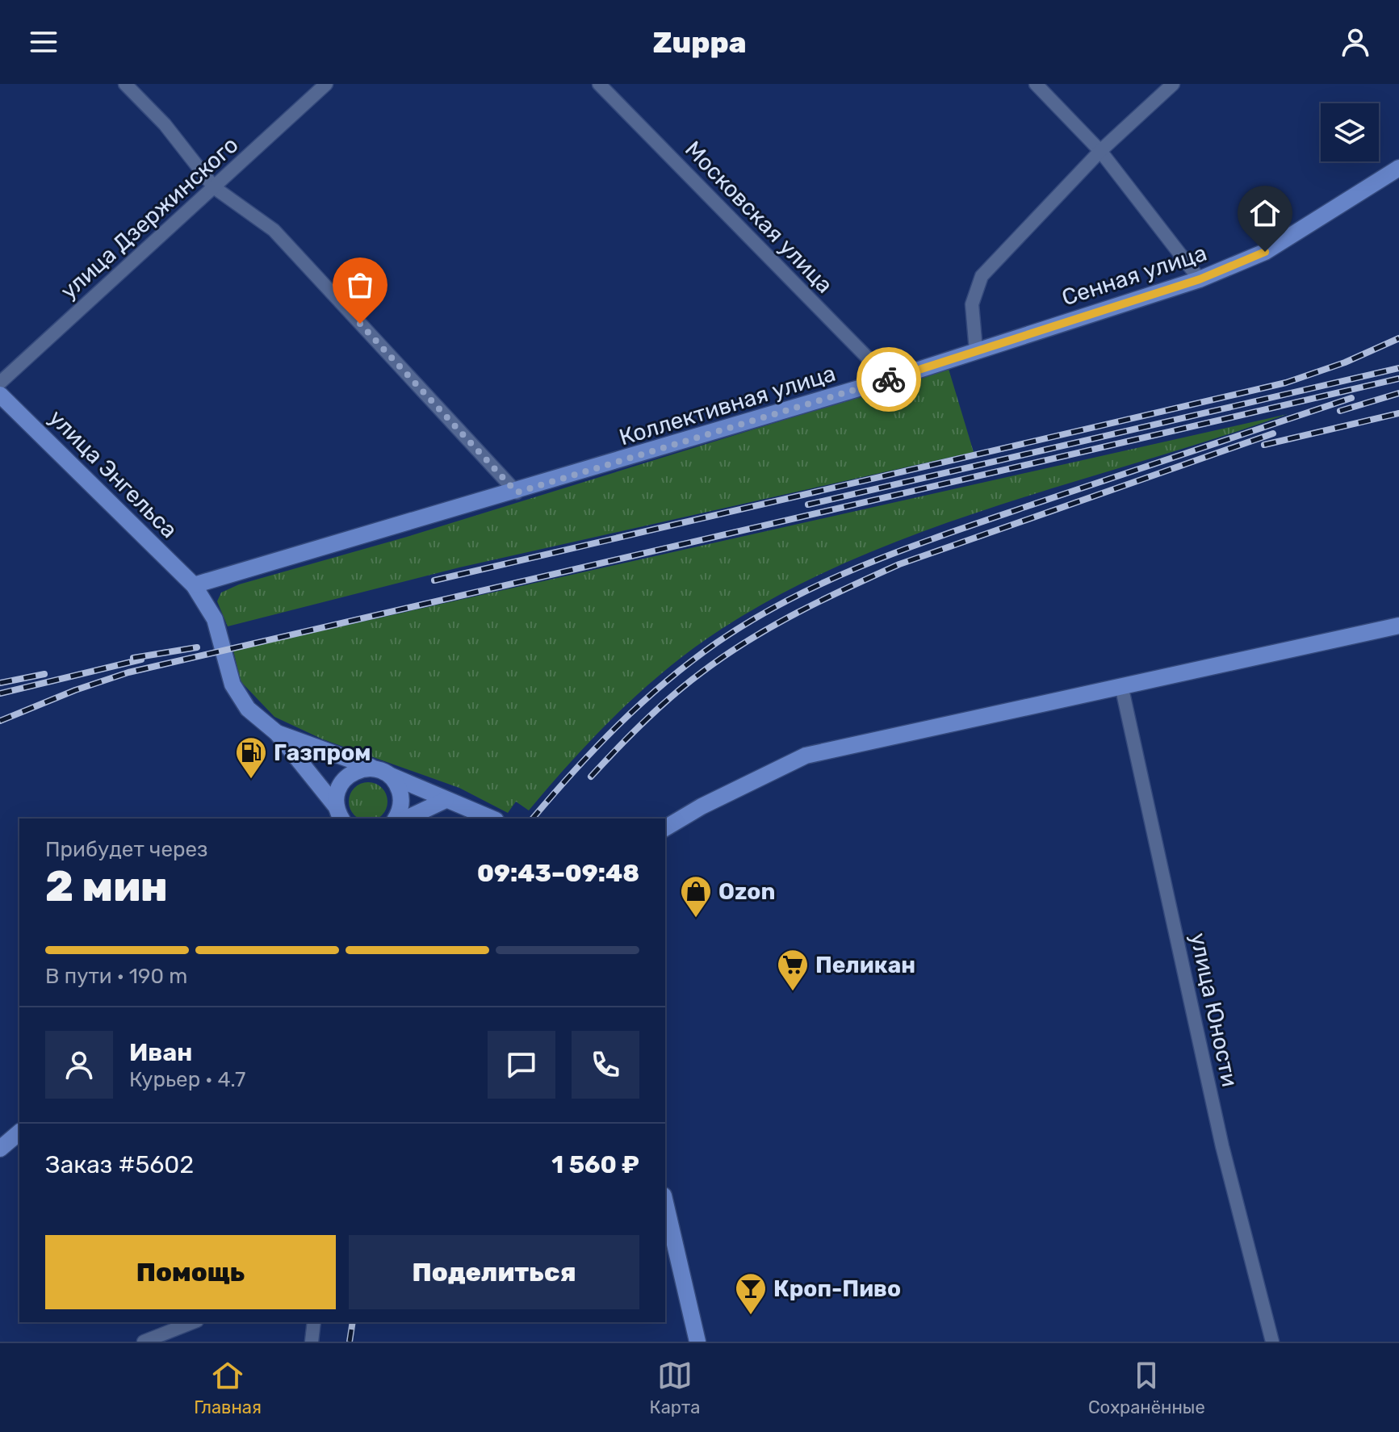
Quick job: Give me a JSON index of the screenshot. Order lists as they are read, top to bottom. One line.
{"streets":{"main road":["Сенная улица","Коллективная улица","улица Энгельса"],"street":["Московская улица","улица Дзержинского","улица Юности"]},"crossings":[["Московская улица","Коллективная улица"],["Сенная улица","Коллективная улица"],["Коллективная улица","улица Энгельса"]],"places":{"fuel station":["Газпром"],"shop":["Ozon"],"supermarket":["Пеликан"],"bar":["Кроп-Пиво"]},"page":{"header":"Zuppa","heading":["2 мин","Прибудет через","09:43–09:48"],"panel":["Иван","Курьер · 4.7","Заказ #5602","1 560 ₽"],"bar":"В пути · 190 m","buttons":["Помощь","Поделиться"],"tabs":["Главная","Карта","Сохранённые"]}}
